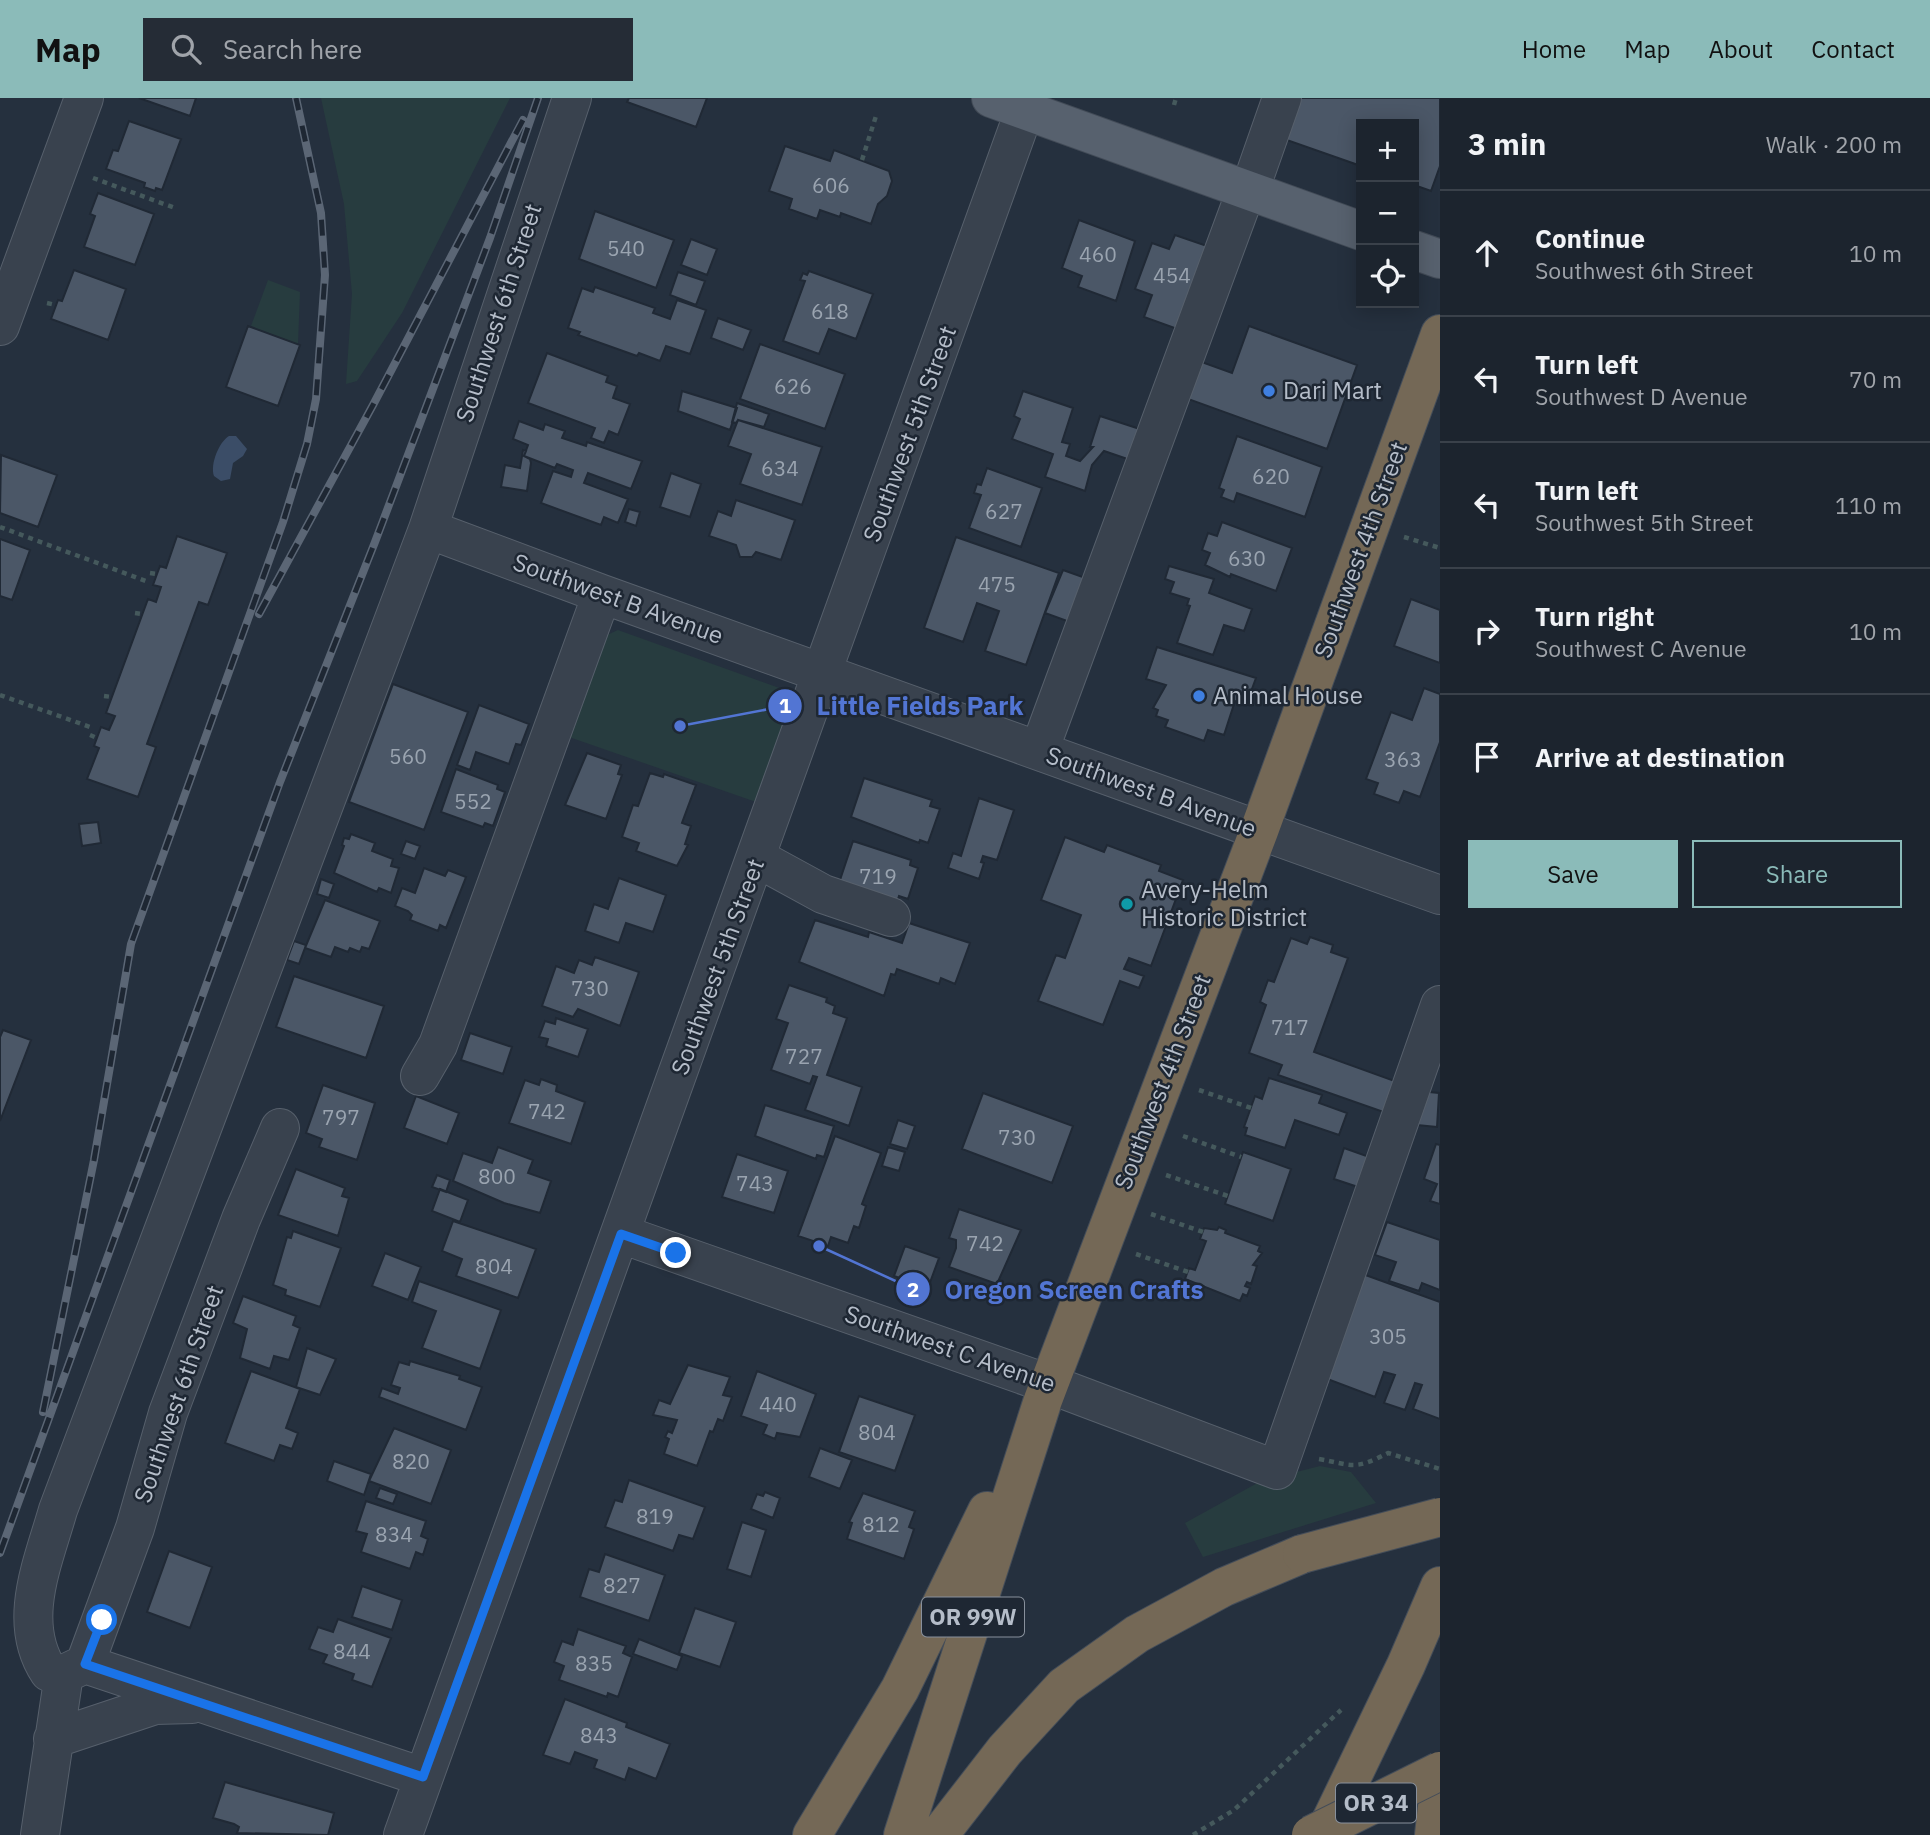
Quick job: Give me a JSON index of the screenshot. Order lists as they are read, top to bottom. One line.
{"streets":{"highway":["Southwest 4th Street","OR 99W","OR 34"],"street":["Southwest 6th Street","Southwest 5th Street","Southwest B Avenue","Southwest C Avenue"]},"crossings":[["Southwest 6th Street","Southwest 5th Street"],["Southwest 6th Street","Southwest B Avenue"],["Southwest 5th Street","Southwest B Avenue"],["Southwest 5th Street","Southwest C Avenue"],["Southwest 4th Street","Southwest B Avenue"],["Southwest 4th Street","Southwest C Avenue"]],"places":["Dari Mart","Animal House","Little Fields Park","Avery-Helm Historic District","Oregon Screen Crafts"],"house_numbers":["606","540","460","454","618","626","634","620","627","630","475","560","363","552","719","730","717","727","742","797","730","800","743","742","804","305","440","804","820","819","812","834","827","844","835","843"],"page":{"header":"Map","search":"Search here","nav":["Home","Map","About","Contact"],"heading":["3 min","Walk · 200 m"],"map_buttons":["+","−"],"list":[["Continue","Southwest 6th Street","10 m"],["Turn left","Southwest D Avenue","70 m"],["Turn left","Southwest 5th Street","110 m"],["Turn right","Southwest C Avenue","10 m"],"Arrive at destination"],"buttons":["Save","Share"]}}
